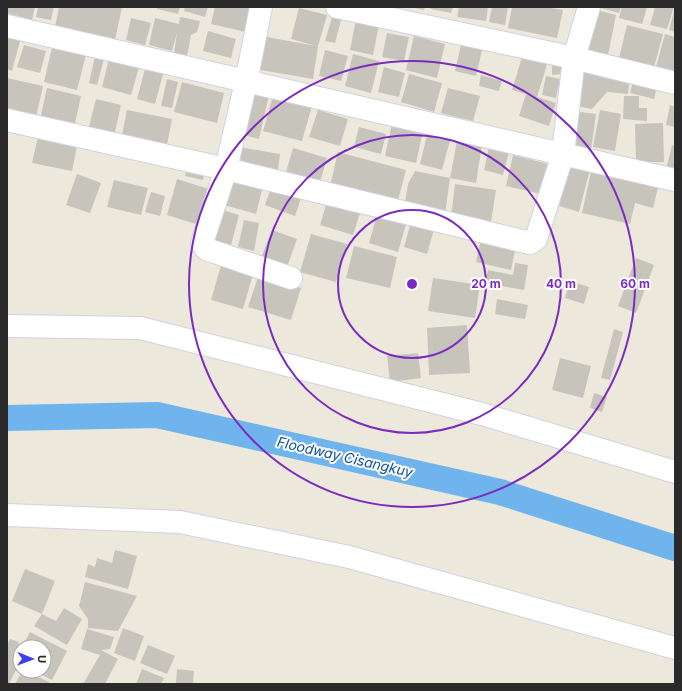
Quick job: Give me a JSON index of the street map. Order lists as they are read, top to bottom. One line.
{"water":["Floodway Cisangkuy"],"north":"right","rings":["20 m","40 m","60 m"]}
